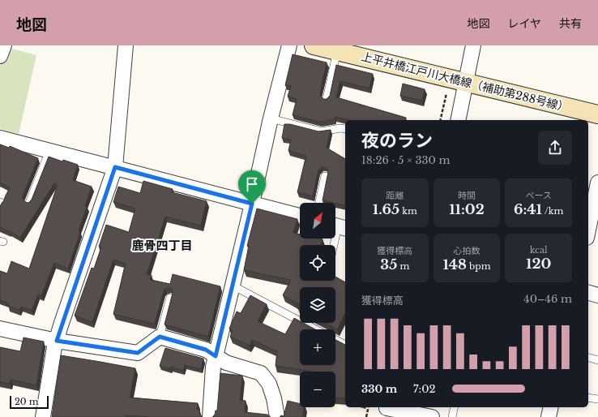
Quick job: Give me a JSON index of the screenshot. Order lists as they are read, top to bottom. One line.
{"streets":{"street":["上平井橋江戸川大橋線（補助第288号線）"]},"districts":["鹿骨四丁目"],"scale_bar":"20 m","north":"top right","page":{"header":"地図","nav":["地図","レイヤ","共有"],"heading":["夜のラン","18:26 · 5 × 330 m"],"stats":[["距離","1.65 km"],["時間","11:02"],["ペース","6:41 /km"],["獲得標高","35 m"],["心拍数","148 bpm"],["kcal","120"]],"map_buttons":["+","−"],"chart":["獲得標高","40–46 m"],"list":[{"name":"330 m","note":"7:02"}],"scale":"20 m"}}
